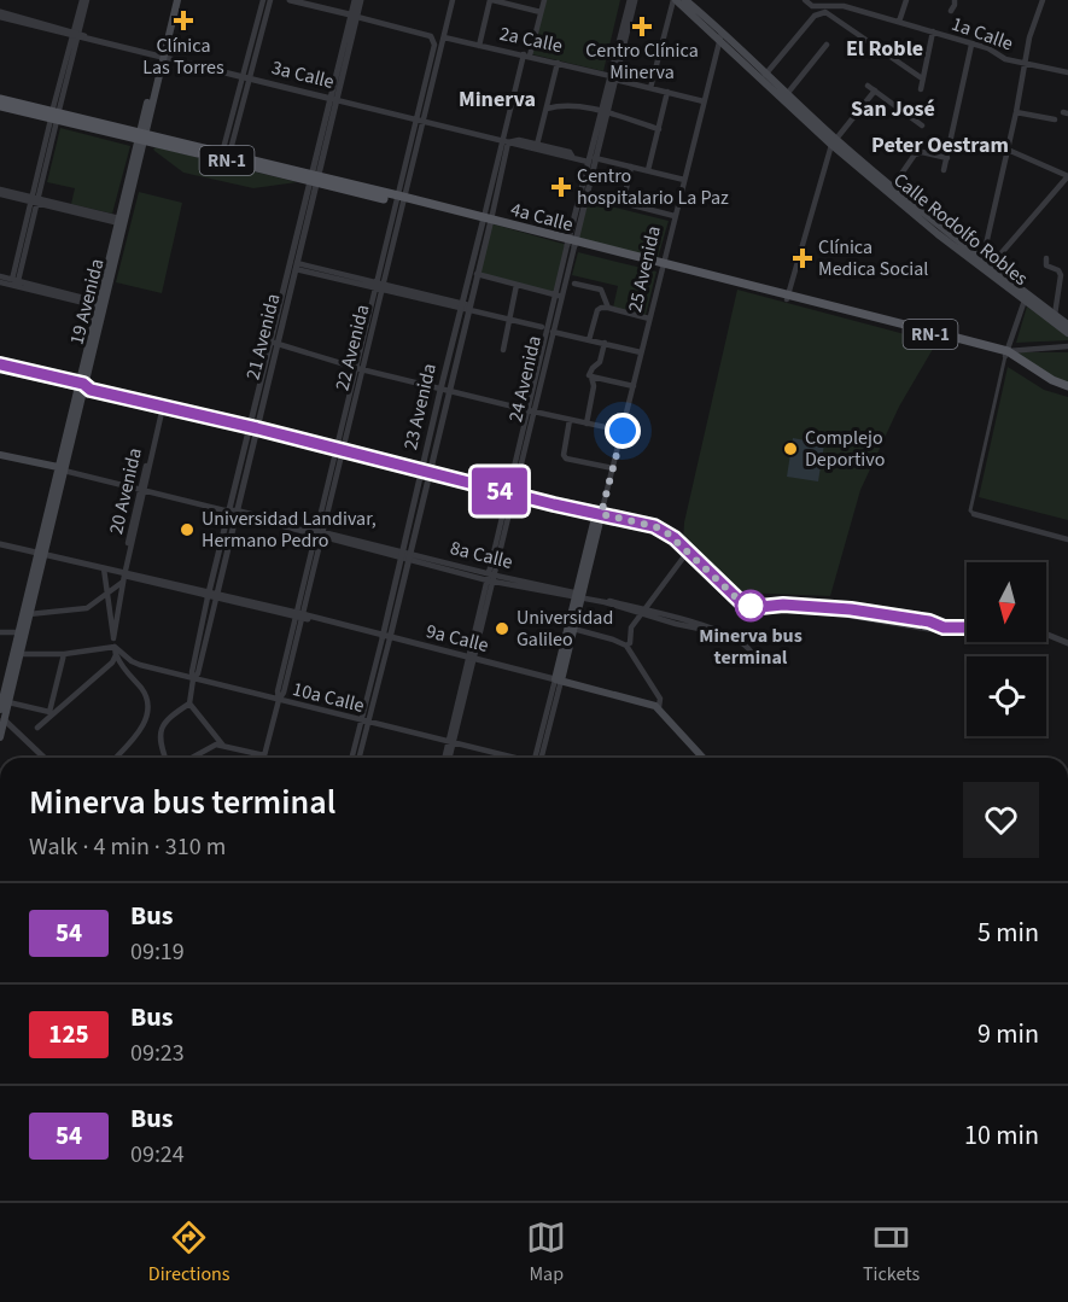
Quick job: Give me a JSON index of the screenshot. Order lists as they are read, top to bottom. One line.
{"streets":{"main road":["RN-1","4a Calle","Calle Rodolfo Robles","25 Avenida","19 Avenida","8a Calle","9a Calle"],"street":["1a Calle","2a Calle","3a Calle","21 Avenida","22 Avenida","24 Avenida","23 Avenida","20 Avenida","10a Calle"]},"crossings":[["2a Calle","25 Avenida"],["2a Calle","22 Avenida"],["2a Calle","24 Avenida"],["2a Calle","23 Avenida"],["3a Calle","25 Avenida"],["3a Calle","19 Avenida"],["3a Calle","21 Avenida"],["3a Calle","22 Avenida"],["3a Calle","24 Avenida"],["3a Calle","23 Avenida"],["4a Calle","25 Avenida"],["4a Calle","19 Avenida"],["4a Calle","21 Avenida"],["4a Calle","22 Avenida"],["4a Calle","24 Avenida"],["4a Calle","23 Avenida"],["Calle Rodolfo Robles","25 Avenida"],["25 Avenida","8a Calle"],["25 Avenida","9a Calle"],["19 Avenida","8a Calle"],["21 Avenida","22 Avenida"],["21 Avenida","8a Calle"],["21 Avenida","9a Calle"],["21 Avenida","10a Calle"],["22 Avenida","8a Calle"],["22 Avenida","9a Calle"],["22 Avenida","10a Calle"],["24 Avenida","8a Calle"],["24 Avenida","9a Calle"],["24 Avenida","10a Calle"],["23 Avenida","8a Calle"],["23 Avenida","9a Calle"],["23 Avenida","10a Calle"],["20 Avenida","8a Calle"],["20 Avenida","9a Calle"],["20 Avenida","10a Calle"]],"districts":["El Roble","Minerva","San José","Peter Oestram"],"places":{"health":["Clínica Las Torres","Centro Clínica Minerva","Centro hospitalario La Paz","Clínica Medica Social"],"other":["Complejo Deportivo","Universidad Landivar, Hermano Pedro","Minerva bus terminal","Universidad Galileo"]},"lines":["bus line 54"],"north":"bottom","page":{"on_map":"54","heading":["Minerva bus terminal","Walk · 4 min · 310 m"],"list":[{"mark":"54","name":"Bus","note":"09:19","value":"5 min"},{"mark":"125","name":"Bus","note":"09:23","value":"9 min"},{"mark":"54","name":"Bus","note":"09:24","value":"10 min"}],"tabs":["Directions","Map","Tickets"]}}
